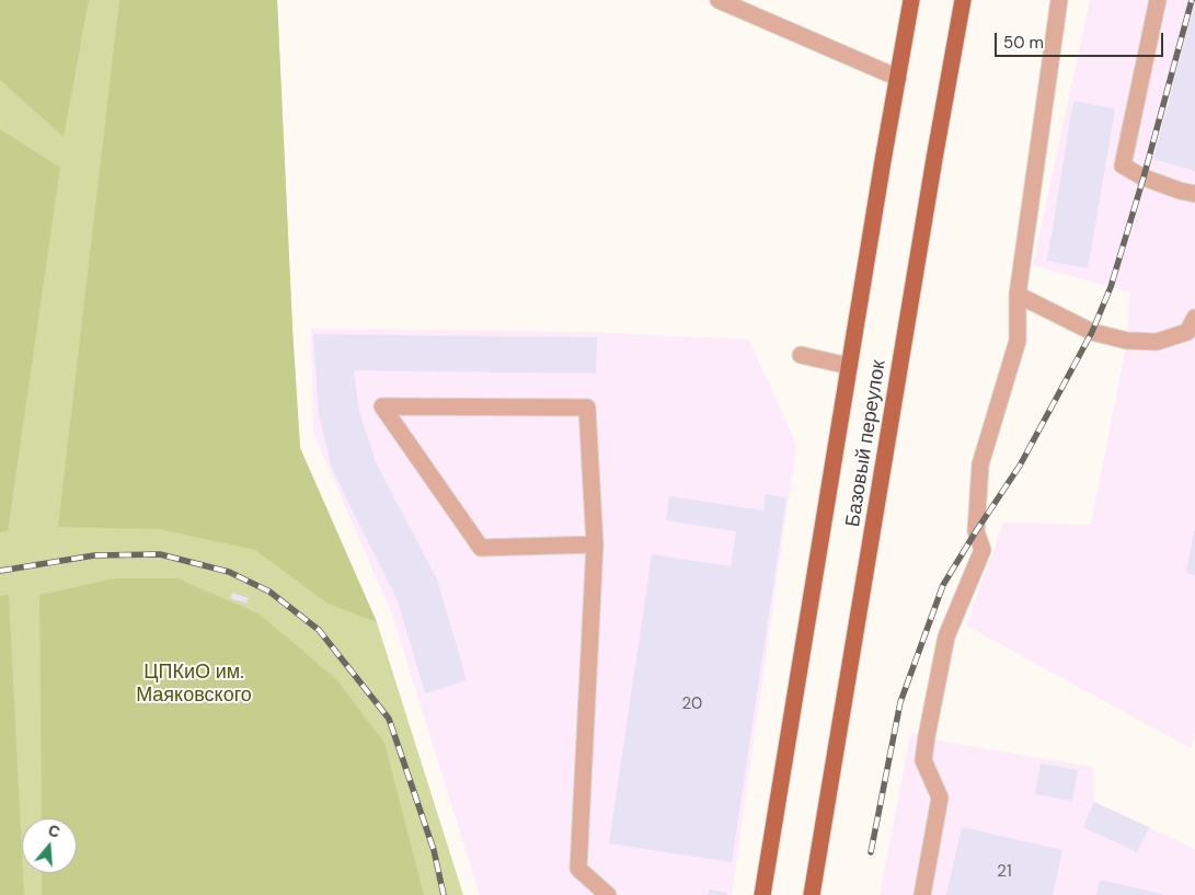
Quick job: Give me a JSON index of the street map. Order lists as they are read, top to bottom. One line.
{"streets":{"main road":["Базовый переулок"]},"parks":["ЦПКиО им. Маяковского"],"house_numbers":["20","21"],"scale_bar":"50 m","north":"top"}
